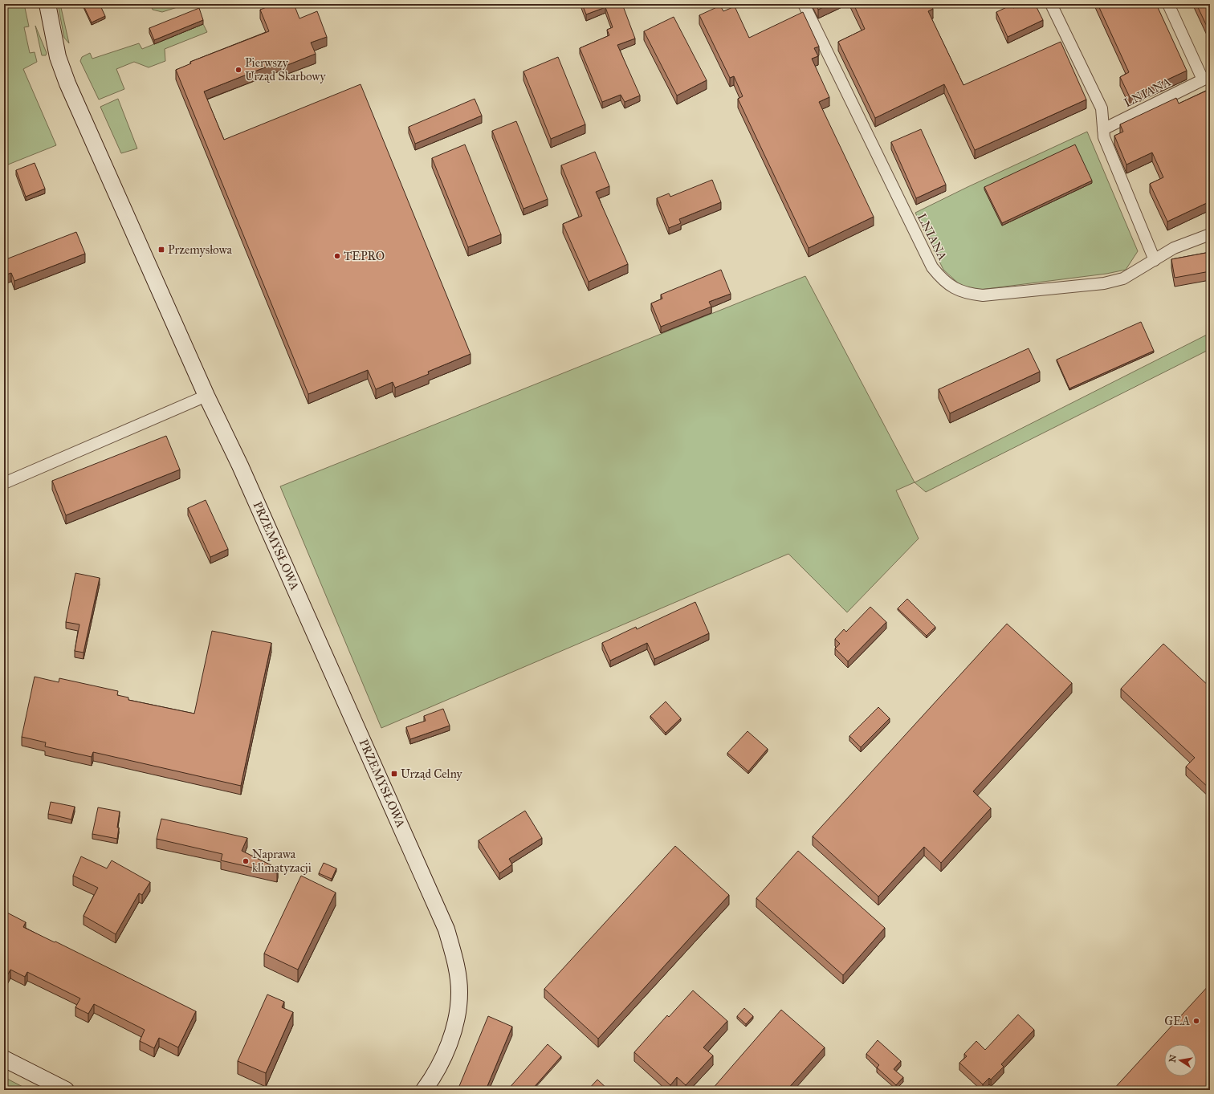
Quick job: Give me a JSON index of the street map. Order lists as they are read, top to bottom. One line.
{"streets":{"street":["LNIANA","PRZEMYSŁOWA"]},"places":{"other":["Pierwszy Urząd Skarbowy","TEPRO","Naprawa klimatyzacji","GEA"],"transit":["Przemysłowa","Urząd Celny"]},"north":"left"}
